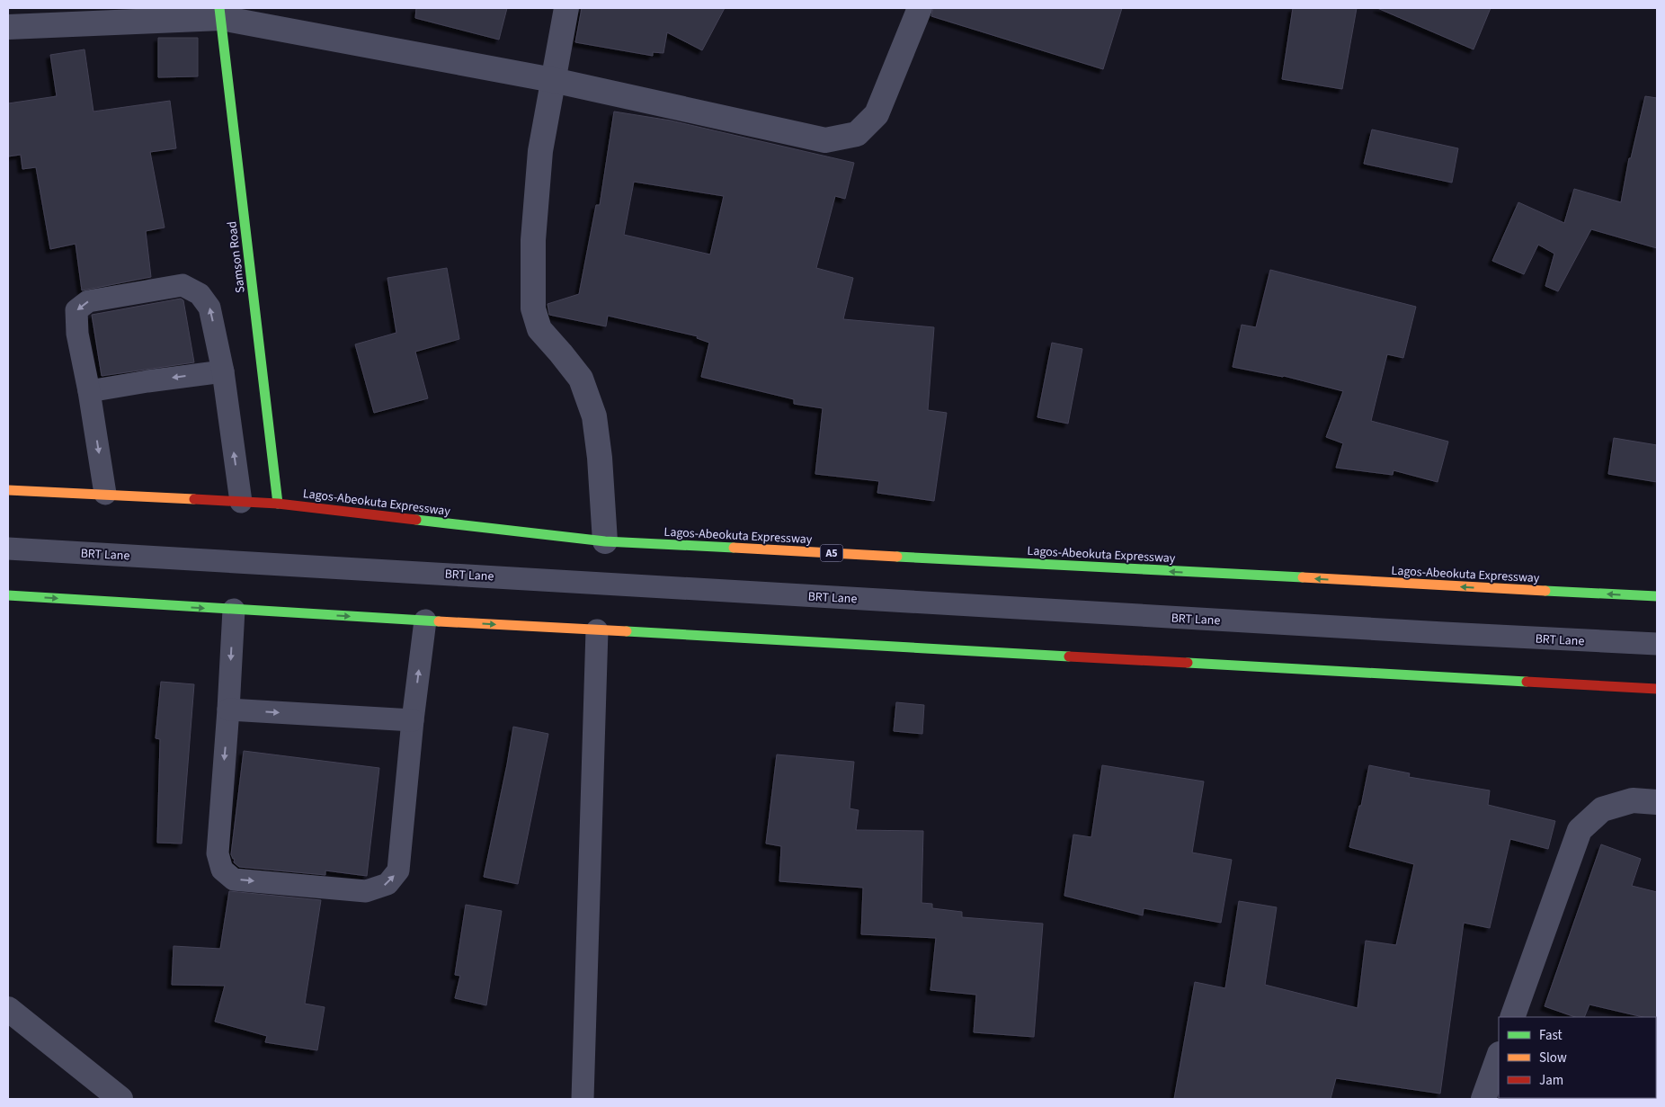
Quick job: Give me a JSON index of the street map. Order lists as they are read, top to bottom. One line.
{"streets":{"main road":["Samson Road","Lagos-Abeokuta Expressway","A5"],"lane":["BRT Lane"]},"crossings":[["Samson Road","Lagos-Abeokuta Expressway"]],"legend":["Fast","Slow","Jam"]}
